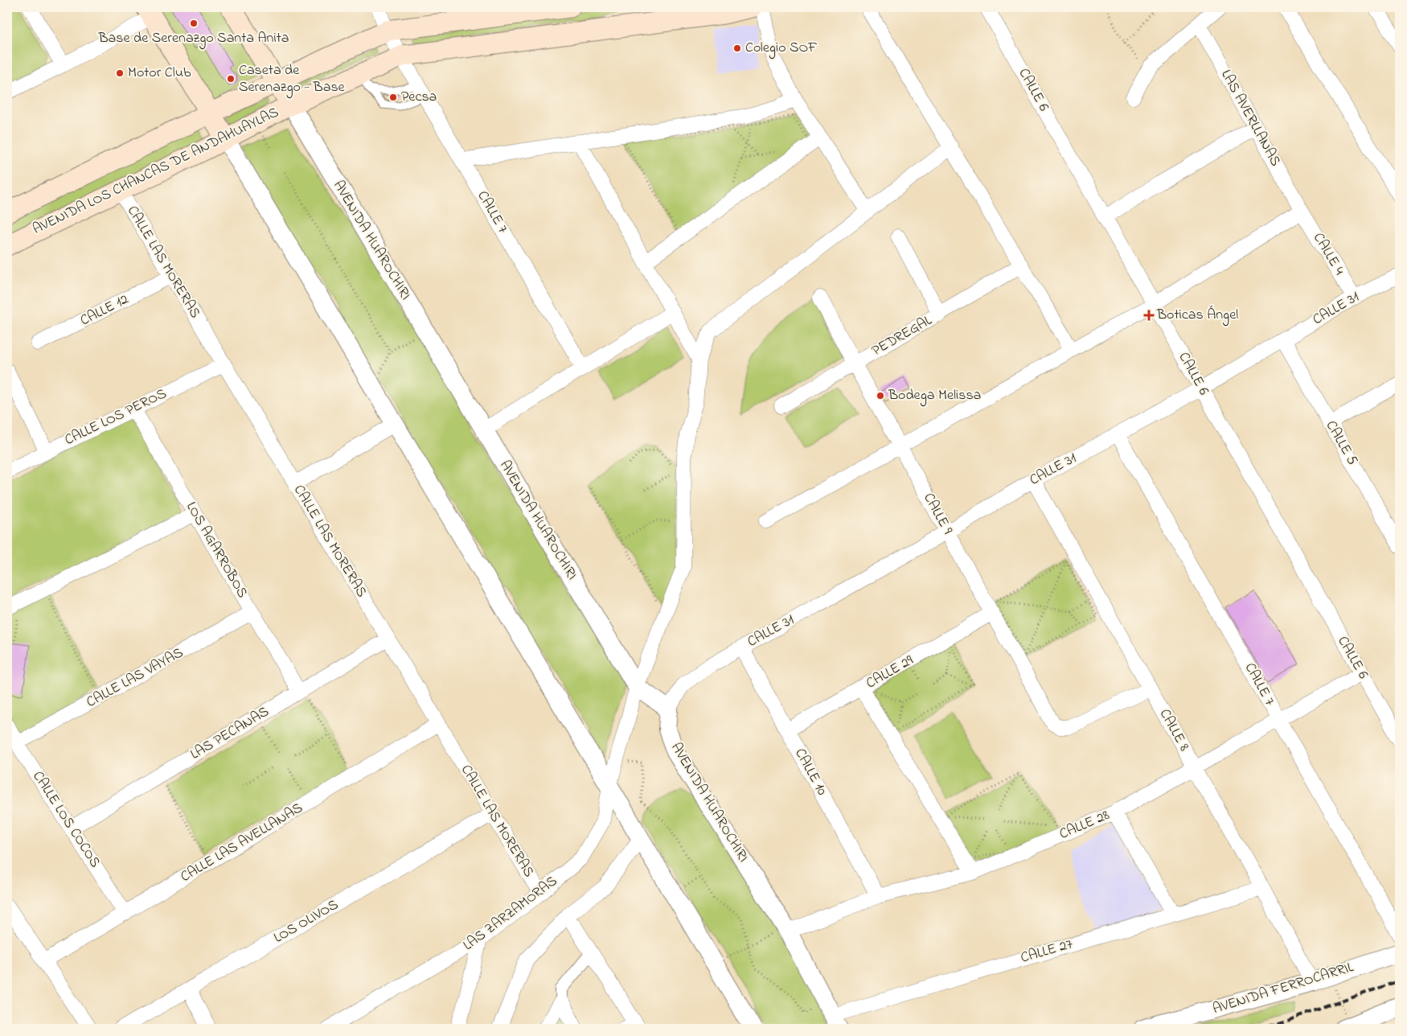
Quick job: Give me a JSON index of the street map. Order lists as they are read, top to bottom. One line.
{"streets":{"main road":["AVENIDA LOS CHANCAS DE ANDAHUAYLAS","AVENIDA HUAROCHIRI"],"street":["CALLE 6","LAS AVERLLANAS","CALLE 7","CALLE 4","CALLE LAS MORERAS","CALLE 31","CALLE 12","PEDREGAL","CALLE LOS PEROS","CALLE 5","CALLE 9","LOS AGARROBOS","CALLE 29","CALLE LAS VAYAS","CALLE 8","LAS PECANAS","CALLE 10","CALLE LOS COCOS","CALLE 28","CALLE LAS AVELLANAS","LAS ZARZAMORAS","LOS OLIVOS","CALLE 27","AVENIDA FERROCARRIL"]},"crossings":[["CALLE 6","CALLE 31"],["CALLE 6","CALLE 28"],["LAS AVERLLANAS","CALLE 4"],["AVENIDA LOS CHANCAS DE ANDAHUAYLAS","CALLE 7"],["AVENIDA LOS CHANCAS DE ANDAHUAYLAS","AVENIDA HUAROCHIRI"],["AVENIDA LOS CHANCAS DE ANDAHUAYLAS","CALLE LAS MORERAS"],["CALLE 7","CALLE 31"],["CALLE 7","CALLE 28"],["AVENIDA HUAROCHIRI","CALLE 31"],["AVENIDA HUAROCHIRI","CALLE 28"],["AVENIDA HUAROCHIRI","LAS ZARZAMORAS"],["AVENIDA HUAROCHIRI","CALLE 27"],["CALLE 4","CALLE 31"],["CALLE LAS MORERAS","CALLE 12"],["CALLE LAS MORERAS","CALLE LOS PEROS"],["CALLE LAS MORERAS","LAS PECANAS"],["CALLE LAS MORERAS","CALLE LAS AVELLANAS"],["CALLE LAS MORERAS","LAS ZARZAMORAS"],["CALLE LAS MORERAS","LOS OLIVOS"],["CALLE 31","CALLE 5"],["CALLE 31","CALLE 9"],["CALLE 31","CALLE 8"],["CALLE 31","CALLE 10"],["PEDREGAL","CALLE 9"],["CALLE LOS PEROS","LOS AGARROBOS"],["CALLE 9","CALLE 29"],["CALLE 9","CALLE 8"],["LOS AGARROBOS","CALLE LAS VAYAS"],["LOS AGARROBOS","LAS PECANAS"],["CALLE 29","CALLE 10"],["CALLE LAS VAYAS","CALLE LOS COCOS"],["CALLE 8","CALLE 28"],["CALLE 8","CALLE 27"],["CALLE 8","AVENIDA FERROCARRIL"],["LAS PECANAS","CALLE LOS COCOS"],["CALLE 10","CALLE 28"],["CALLE LOS COCOS","CALLE LAS AVELLANAS"]],"places":{"other":["Base de Serenazgo Santa Anita","Colegio SOF","Motor Club","Caseta de Serenazgo - Base","Pecsa","Bodega Melissa"],"health":["Boticas Ángel"]}}
